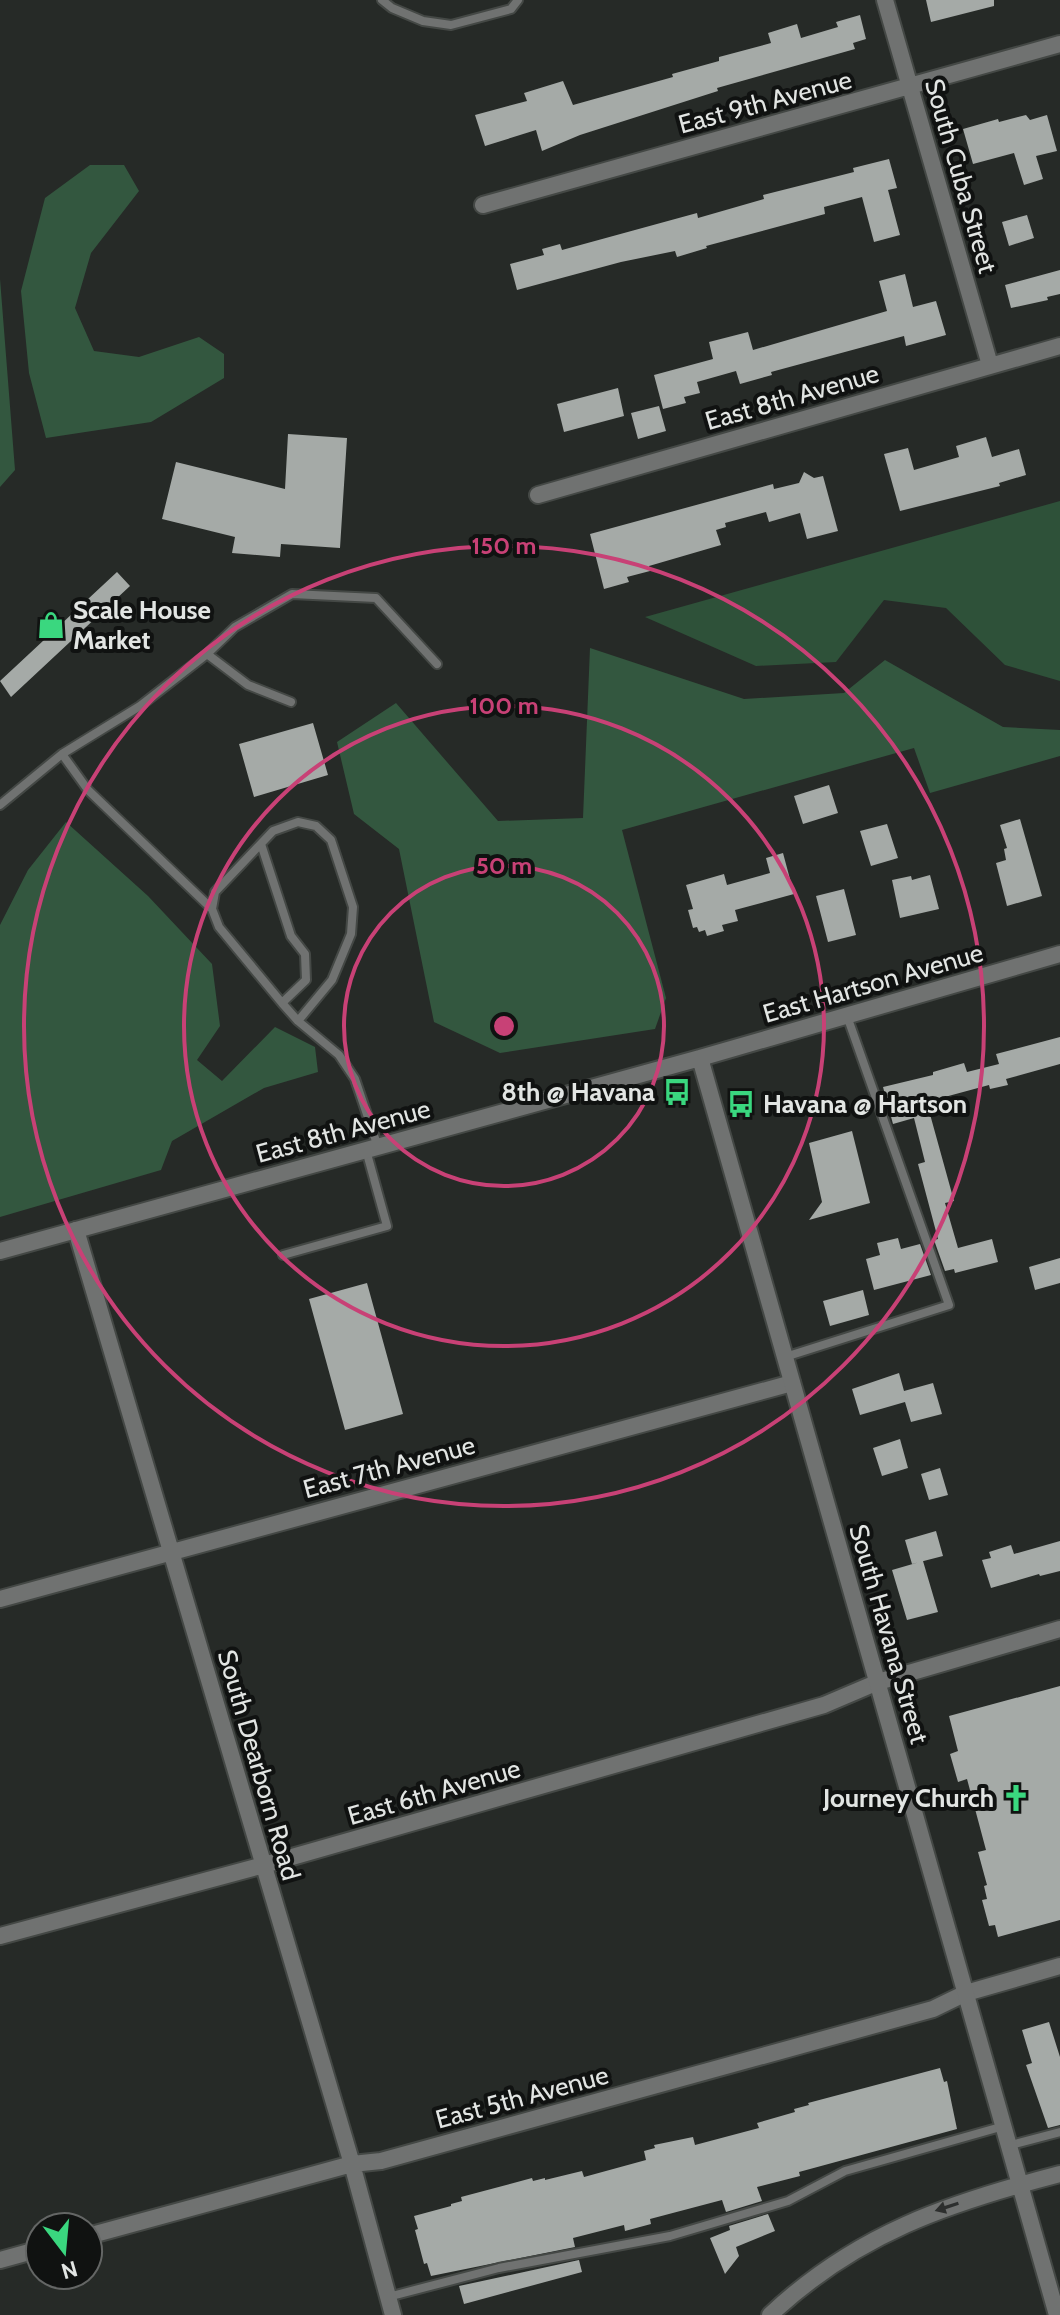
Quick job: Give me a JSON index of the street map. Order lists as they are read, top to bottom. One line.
{"streets":{"street":["East 9th Avenue","South Cuba Street","East 8th Avenue","East Hartson Avenue","East 7th Avenue","South Havana Street","South Dearborn Road","East 6th Avenue","East 5th Avenue"]},"crossings":[["East 9th Avenue","South Cuba Street"],["South Cuba Street","East 8th Avenue"],["East 8th Avenue","East Hartson Avenue"],["East 8th Avenue","South Havana Street"],["East 8th Avenue","South Dearborn Road"],["East Hartson Avenue","South Havana Street"],["East 7th Avenue","South Havana Street"],["East 7th Avenue","South Dearborn Road"],["South Havana Street","East 6th Avenue"],["South Havana Street","East 5th Avenue"],["South Dearborn Road","East 6th Avenue"],["South Dearborn Road","East 5th Avenue"]],"places":{"shop":["Scale House Market"],"bus stop":["8th @ Havana","Havana @ Hartson"],"church":["Journey Church"]},"north":"bottom","rings":["150 m","100 m","50 m"]}
